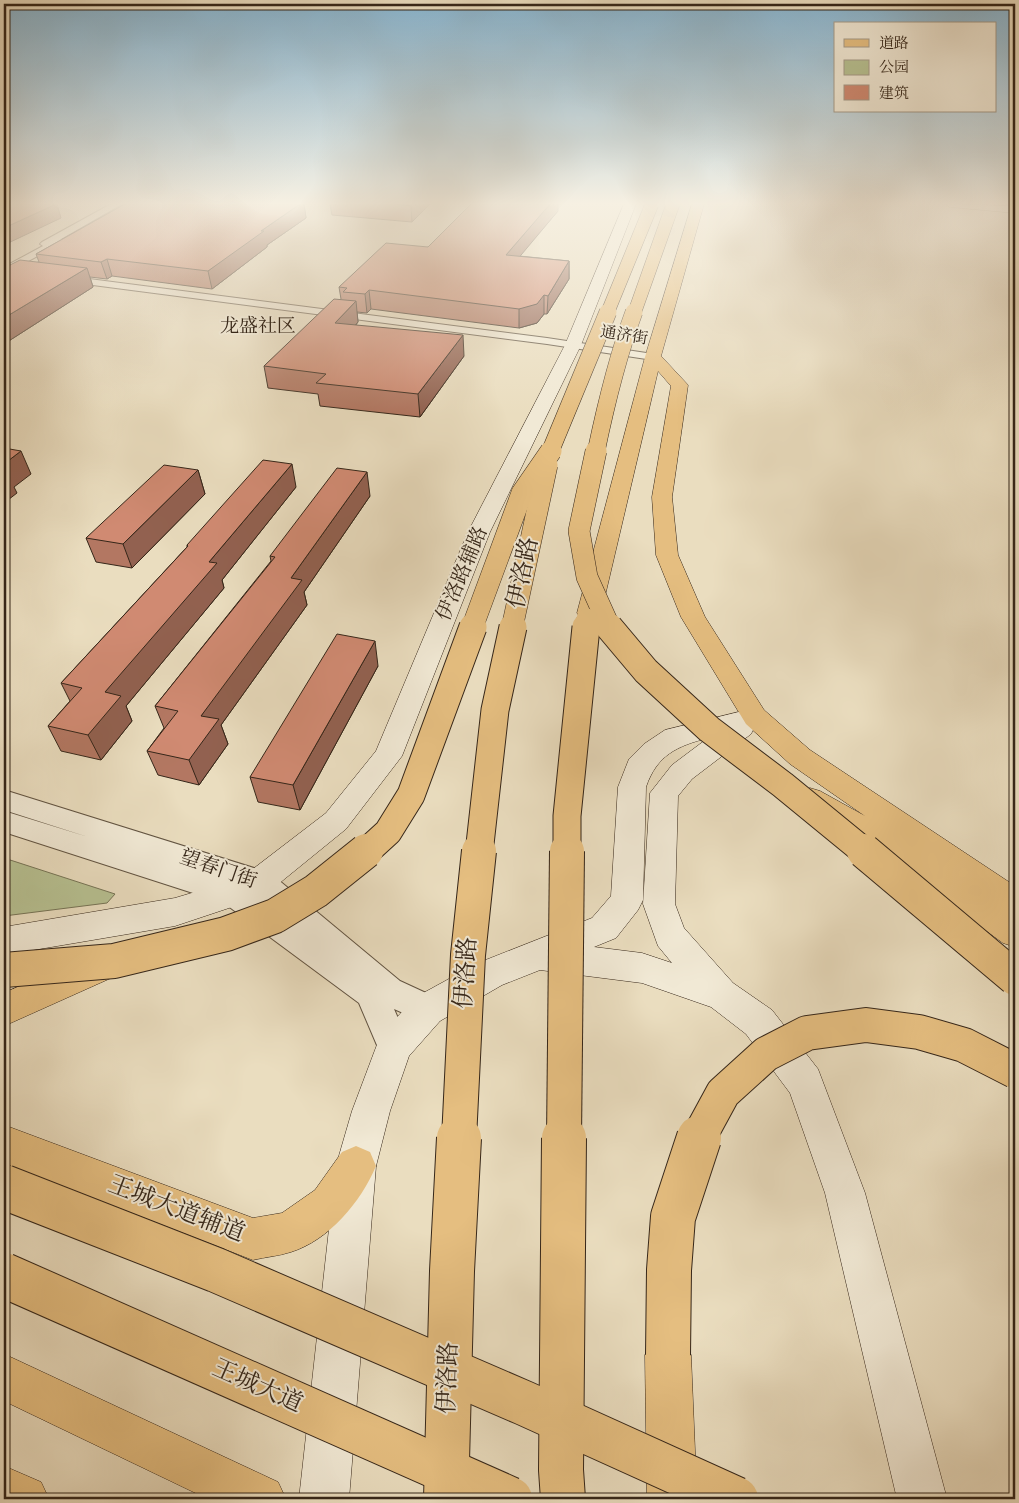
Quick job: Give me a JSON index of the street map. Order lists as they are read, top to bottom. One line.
{"streets":{"main road":["伊洛路","伊洛路辅路","王城大道辅道","王城大道"],"street":["通济街","望春门街"]},"crossings":[["通济街","伊洛路辅路"],["伊洛路辅路","望春门街"]],"districts":["龙盛社区"],"legend":["道路","公园","建筑"]}
